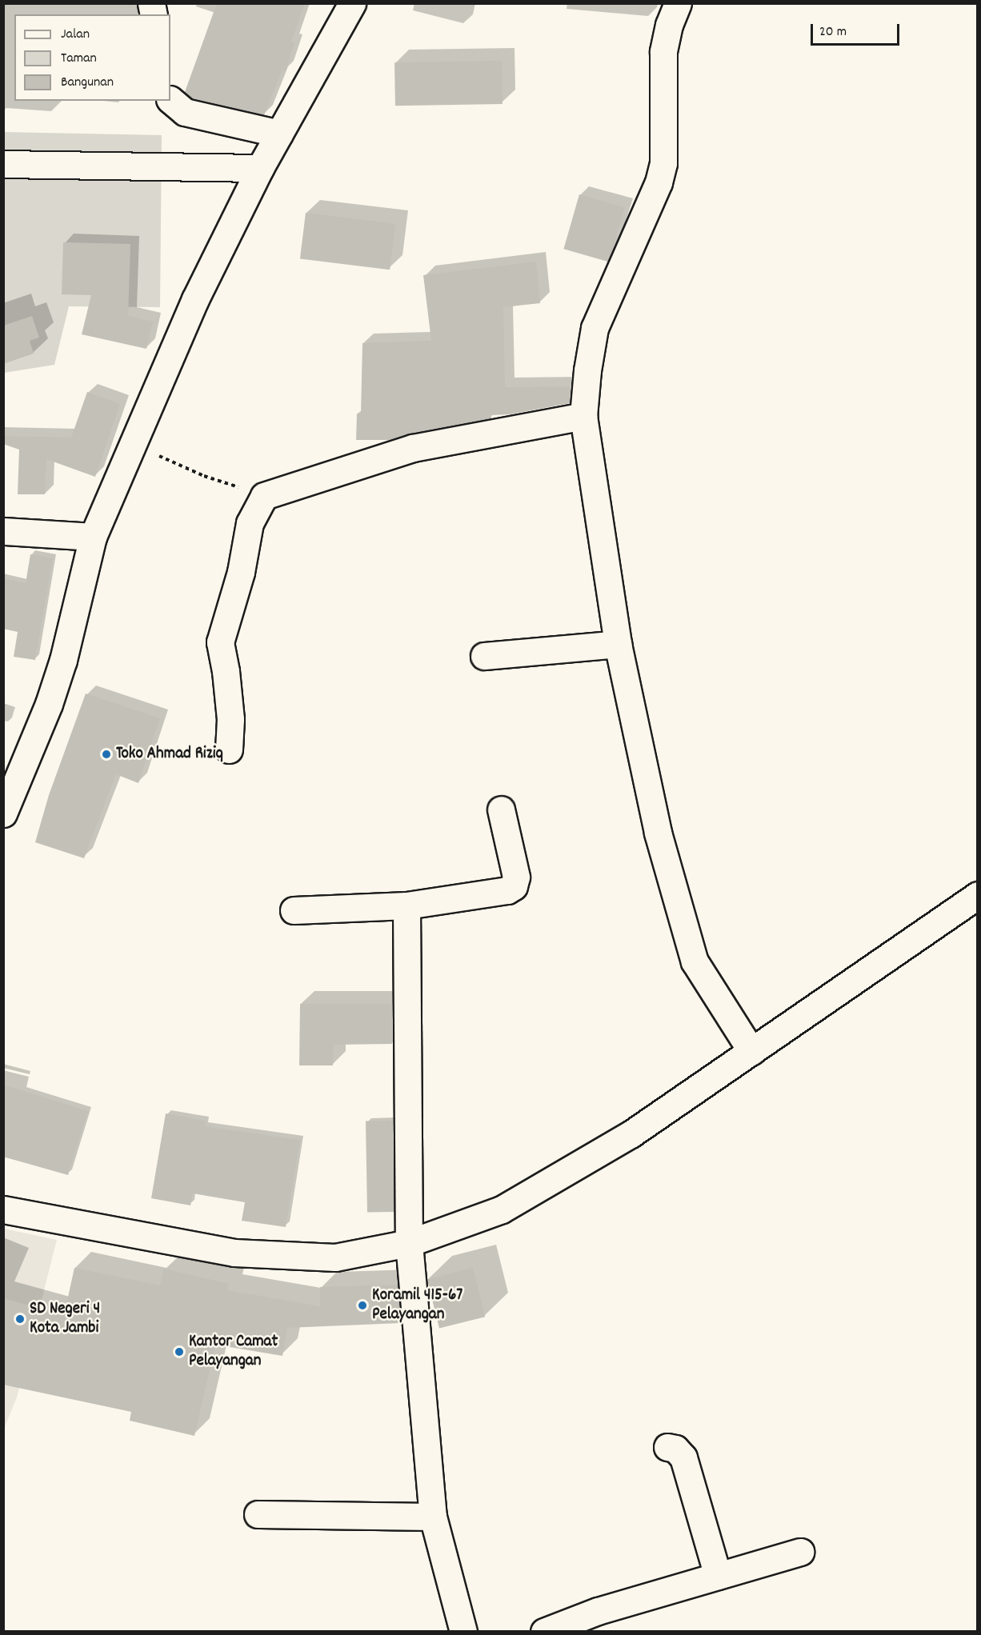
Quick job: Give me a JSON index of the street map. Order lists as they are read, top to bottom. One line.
{"places":["Toko Ahmad Riziq","Koramil 415-67 Pelayangan","SD Negeri 4 Kota Jambi","Kantor Camat Pelayangan"],"legend":["Jalan","Taman","Bangunan"],"scale_bar":"20 m"}
